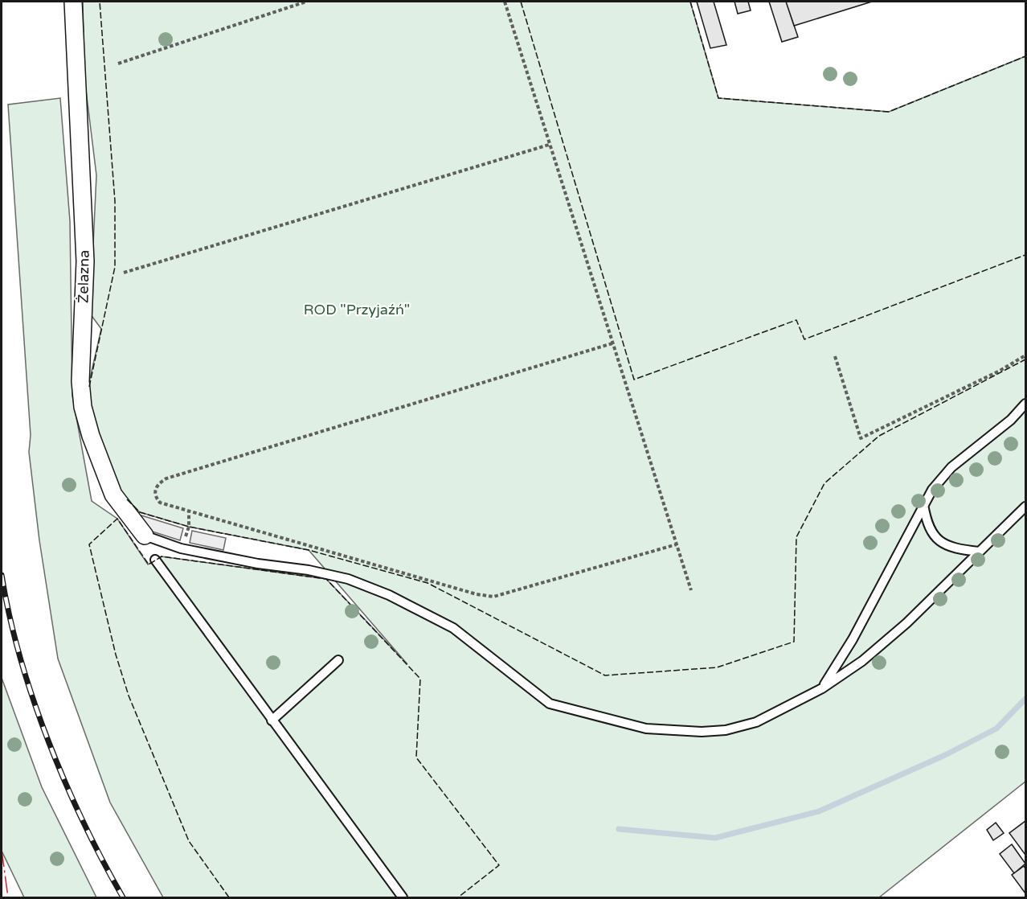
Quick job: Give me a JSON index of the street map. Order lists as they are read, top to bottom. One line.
{"streets":{"street":["Żelazna"]},"parks":["ROD \"Przyjaźń\""]}
